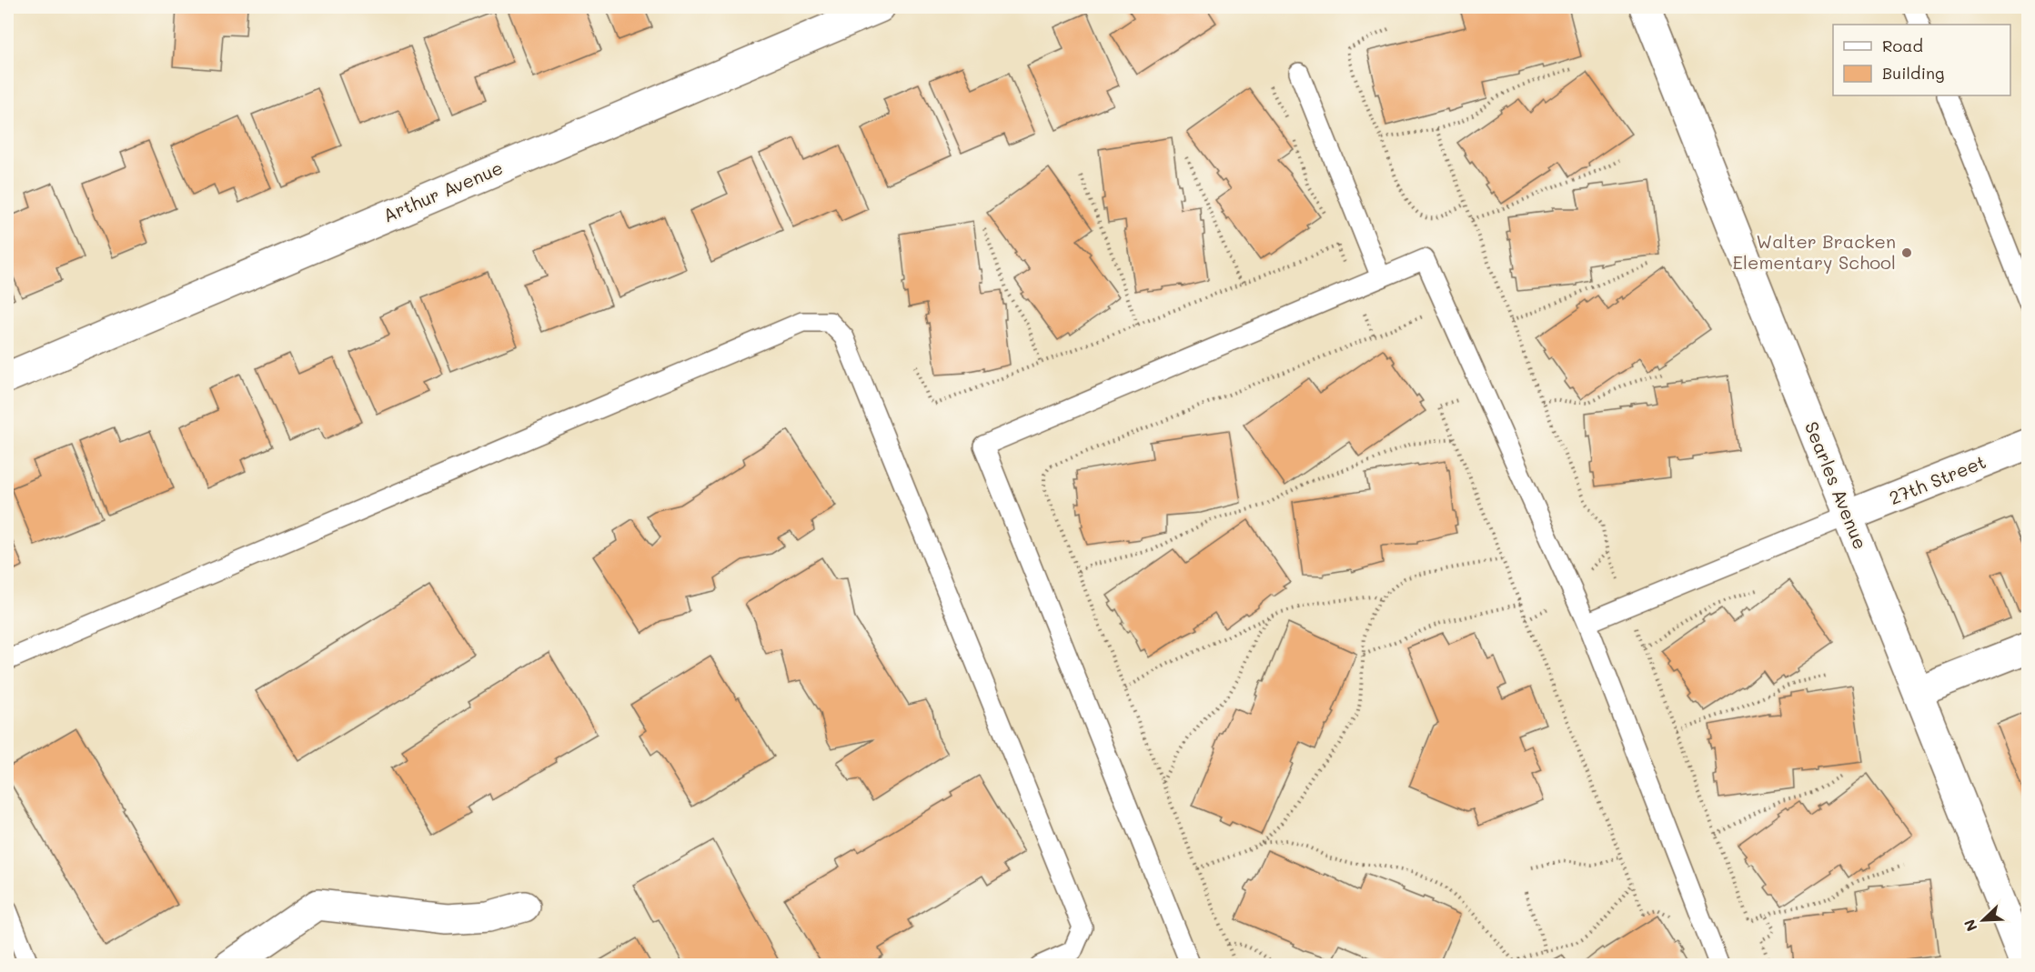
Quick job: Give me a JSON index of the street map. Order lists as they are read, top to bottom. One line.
{"streets":{"street":["Arthur Avenue","27th Street","Searles Avenue"]},"crossings":[["27th Street","Searles Avenue"]],"places":["Walter Bracken Elementary School"],"legend":["Road","Building"],"north":"bottom left"}
